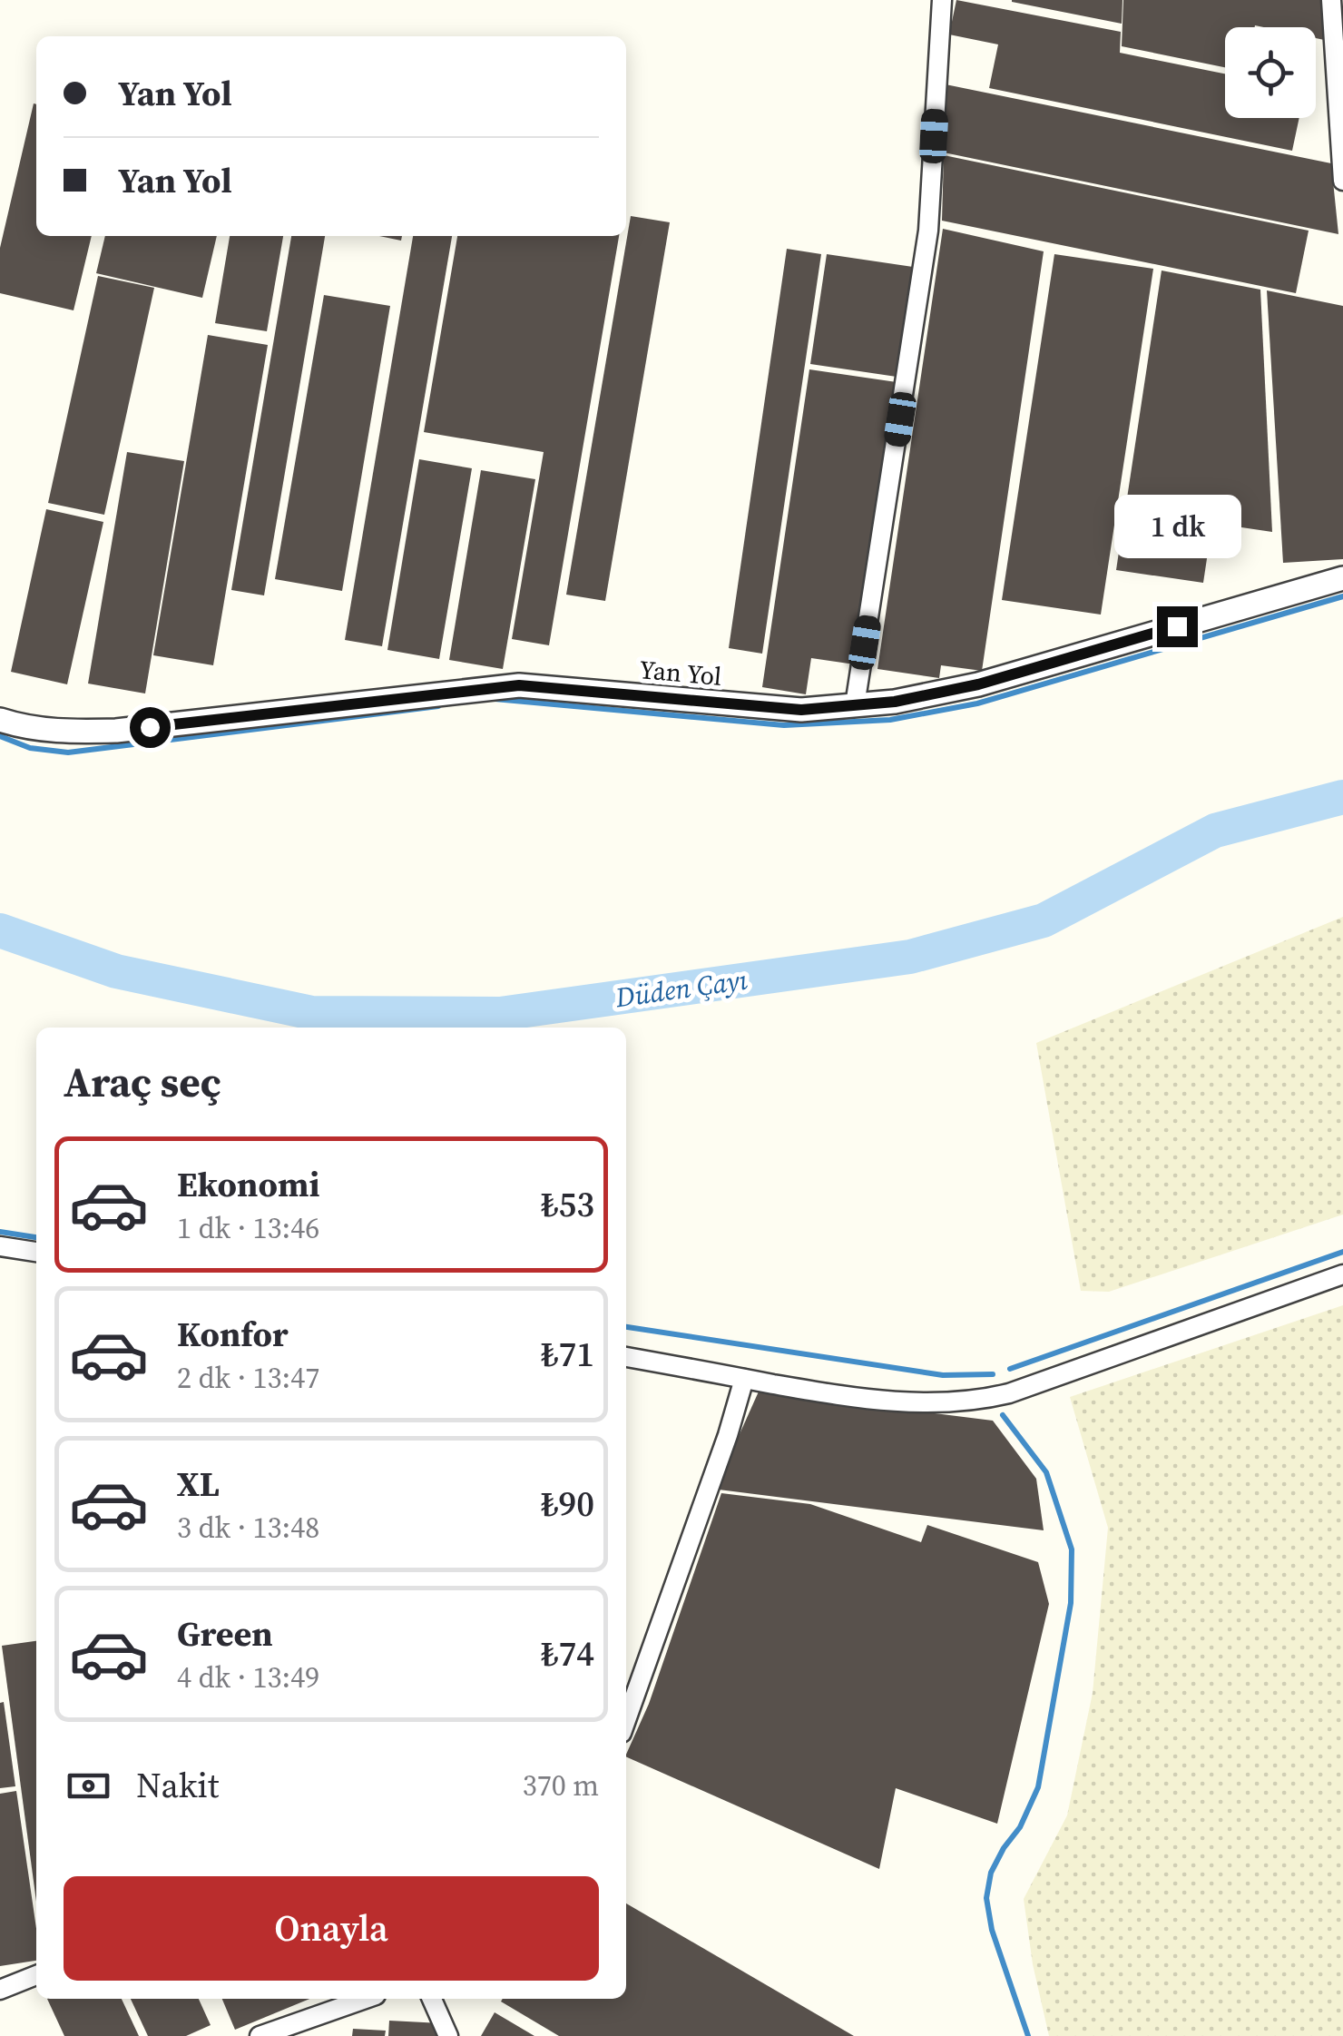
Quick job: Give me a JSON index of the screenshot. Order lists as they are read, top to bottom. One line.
{"streets":{"street":["Yan Yol"]},"water":["Düden Çayı"],"page":{"banner":["Yan Yol","Yan Yol"],"bubble":"1 dk","heading":"Araç seç","list":[{"name":"Ekonomi","note":"1 dk · 13:46","value":"₺53"},{"name":"Konfor","note":"2 dk · 13:47","value":"₺71"},{"name":"XL","note":"3 dk · 13:48","value":"₺90"},{"name":"Green","note":"4 dk · 13:49","value":"₺74"}],"pay":["Nakit","370 m"],"buttons":"Onayla"}}
